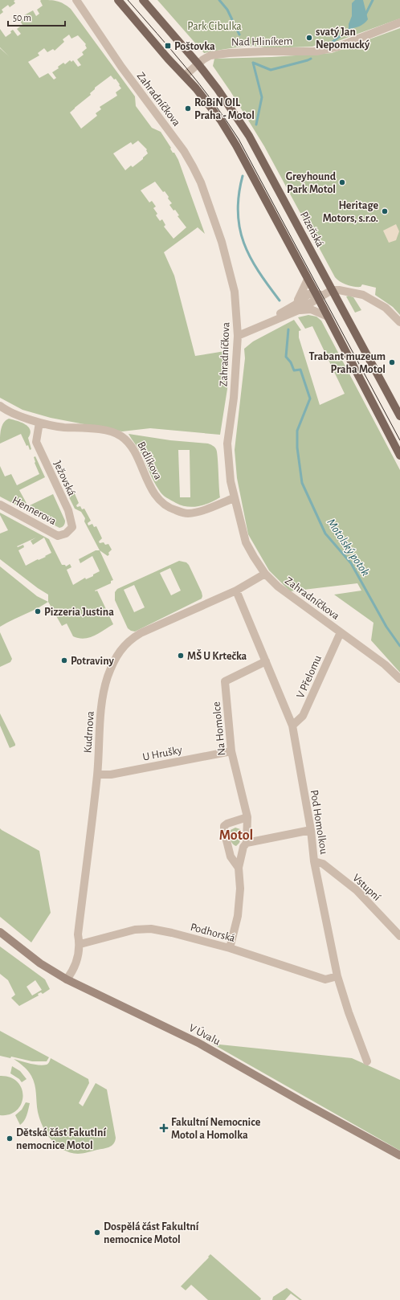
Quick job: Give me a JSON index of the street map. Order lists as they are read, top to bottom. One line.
{"streets":{"main road":["Plzeňská"],"street":["Nad Hliníkem","Zahradníčkova","Brdlíkova","Ježovská","Hennerova","V Přelomu","Na Homolce","Kudrnova","U Hrušky","Pod Homolkou","Vstupní","Podhorská","V Úvalu"]},"crossings":[["Nad Hliníkem","Plzeňská"],["Zahradníčkova","Brdlíkova"],["Zahradníčkova","V Přelomu"],["Zahradníčkova","Kudrnova"],["Brdlíkova","Ježovská"],["Ježovská","Hennerova"],["V Přelomu","Pod Homolkou"],["Na Homolce","U Hrušky"],["Na Homolce","Pod Homolkou"],["Na Homolce","Podhorská"],["Kudrnova","U Hrušky"],["Kudrnova","Pod Homolkou"],["Kudrnova","Podhorská"],["Kudrnova","V Úvalu"],["Pod Homolkou","Vstupní"],["Pod Homolkou","Podhorská"]],"districts":["Motol"],"water":["Motolský potok"],"parks":["Park Cibulka"],"places":{"other":["svatý Jan Nepomucký","RoBiN OIL Praha - Motol","Greyhound Park Motol","Heritage Motors, s.r.o.","Trabant muzeum Praha Motol","Pizzeria Justina","MŠ U Krtečka","Potraviny","Dětská část Fakutlní nemocnice Motol","Dospělá část Fakultní nemocnice Motol"],"transit":["Poštovka"],"health":["Fakultní Nemocnice Motol a Homolka"]},"scale_bar":"50 m"}
